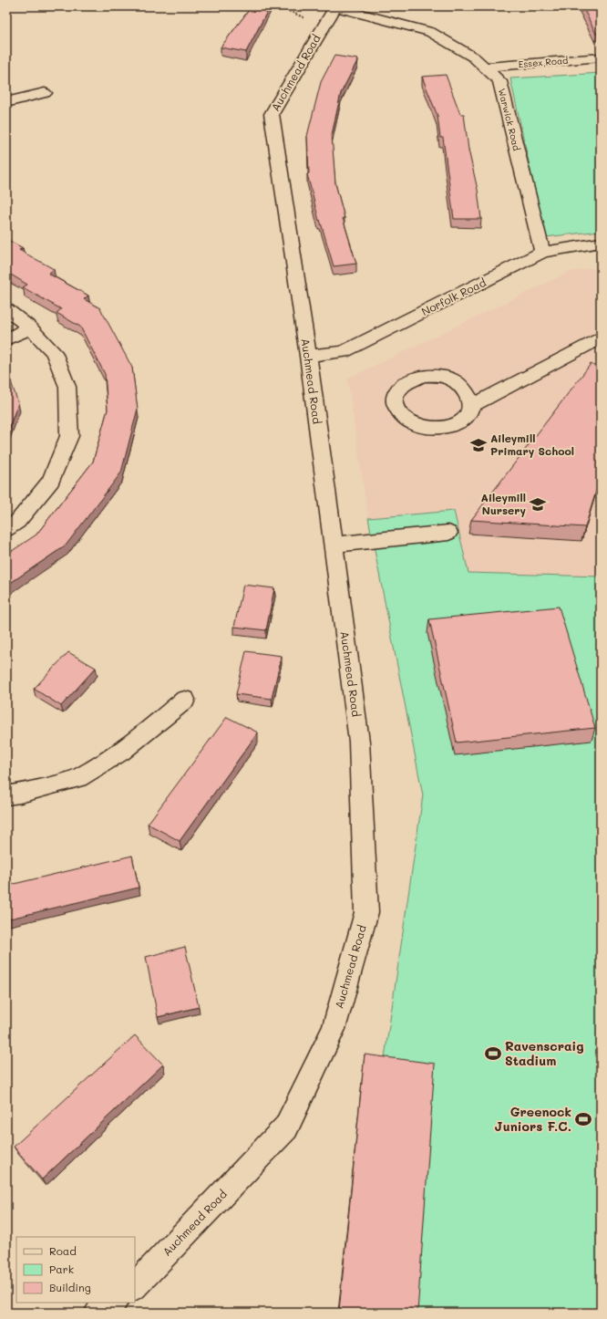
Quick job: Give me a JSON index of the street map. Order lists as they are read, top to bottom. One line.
{"streets":{"street":["Essex Road","Auchmead Road","Warwick Road","Norfolk Road"]},"crossings":[["Essex Road","Warwick Road"],["Auchmead Road","Warwick Road"],["Auchmead Road","Norfolk Road"],["Warwick Road","Norfolk Road"]],"places":{"school or university":["Aileymill Primary School","Aileymill Nursery"],"sports":["Ravenscraig Stadium","Greenock Juniors F.C."]},"legend":["Road","Park","Building"]}
